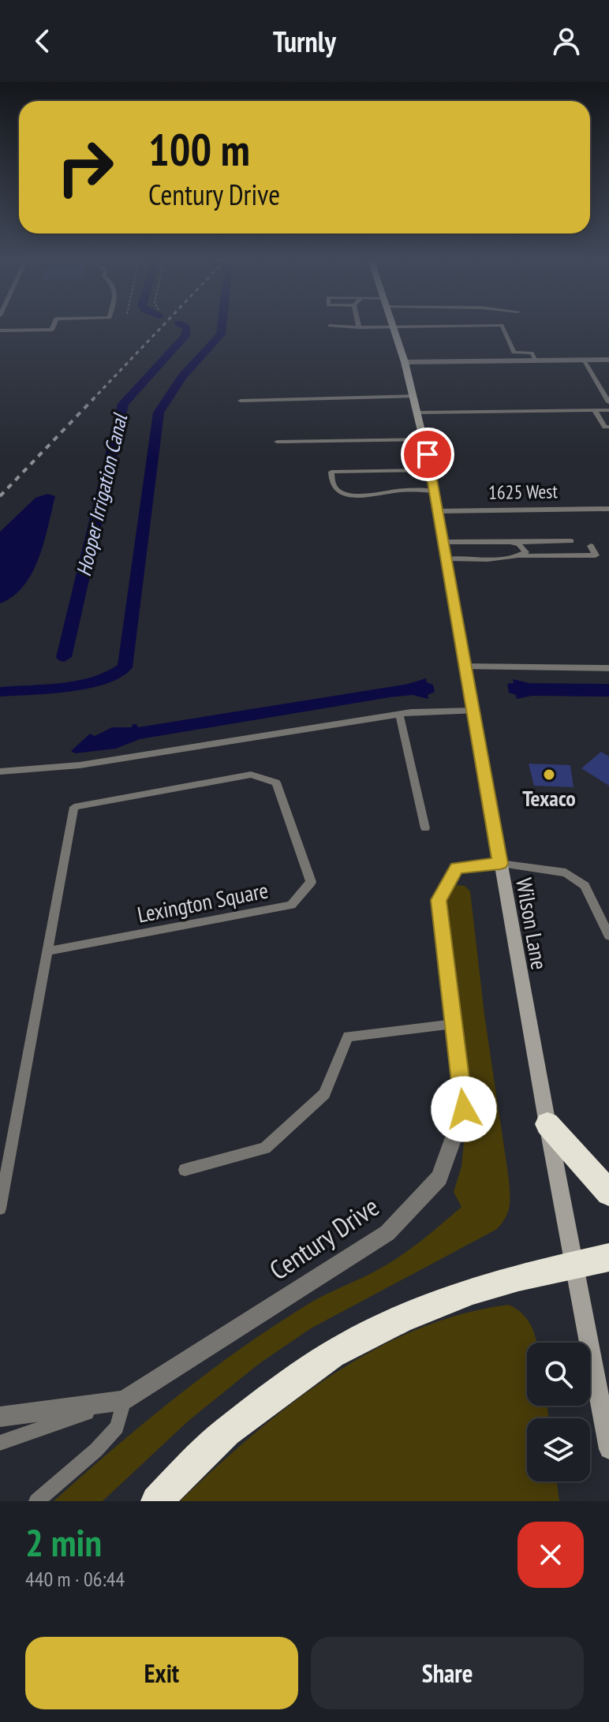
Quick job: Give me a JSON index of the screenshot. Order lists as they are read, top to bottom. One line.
{"streets":{"main road":["Wilson Lane"],"street":["1625 West","Century Drive"],"lane":["Lexington Square"]},"crossings":[["1625 West","Wilson Lane"],["Wilson Lane","Century Drive"]],"water":["Hooper Irrigation Canal"],"places":["Texaco"],"page":{"header":"Turnly","turn":["100 m","Century Drive"],"heading":["2 min","440 m · 06:44"],"buttons":["Exit","Share"]}}
